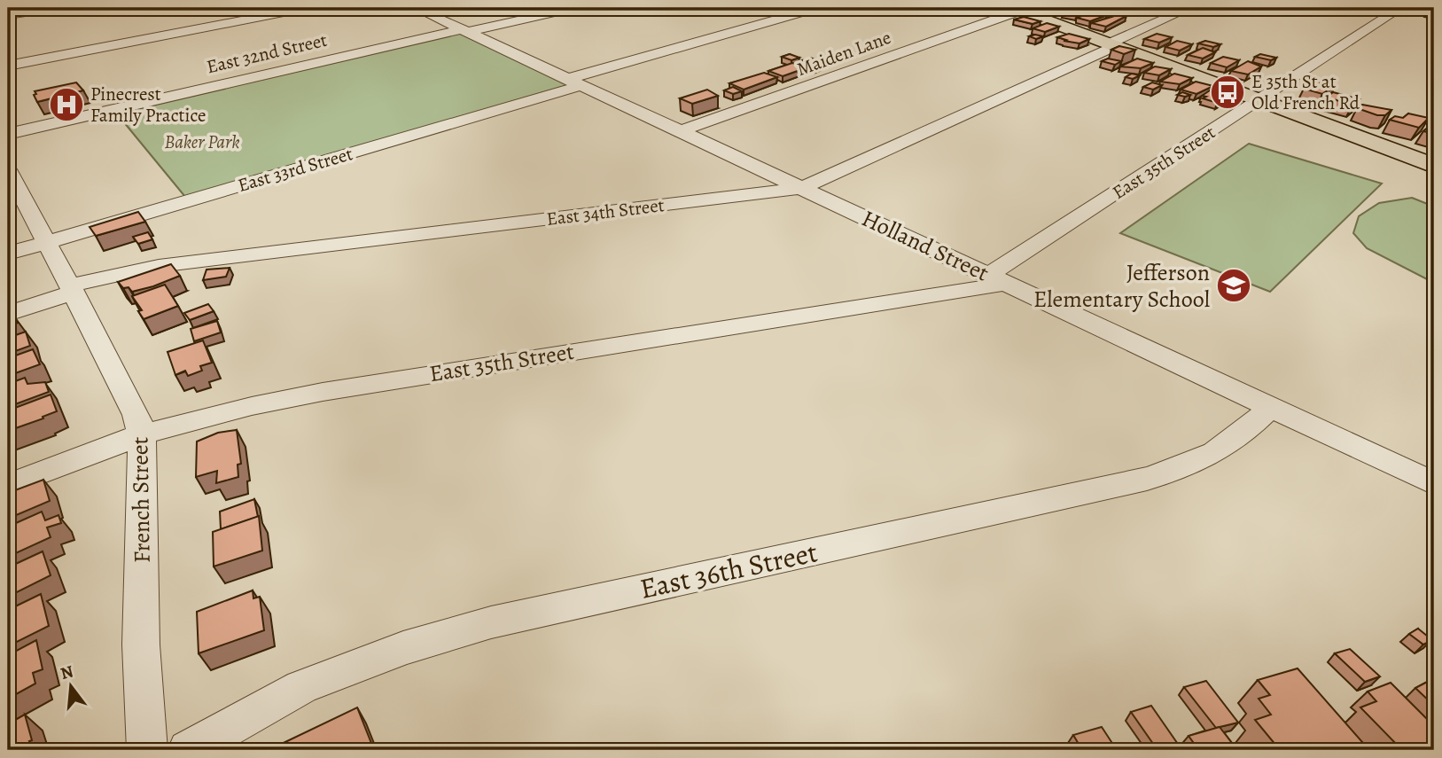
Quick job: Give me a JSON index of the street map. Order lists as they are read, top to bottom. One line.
{"streets":{"street":["East 32nd Street","Maiden Lane","East 35th Street","East 33rd Street","East 34th Street","Holland Street","French Street","East 36th Street"]},"crossings":[["East 32nd Street","Holland Street"],["Maiden Lane","Holland Street"],["East 35th Street","Holland Street"],["East 35th Street","French Street"],["East 33rd Street","Holland Street"],["East 33rd Street","French Street"],["East 34th Street","Holland Street"],["East 34th Street","French Street"],["Holland Street","East 36th Street"]],"parks":["Baker Park"],"places":{"bus stop":["E 35th St at Old French Rd"],"hospital":["Pinecrest Family Practice"],"school or university":["Jefferson Elementary School"]},"north":"top"}
